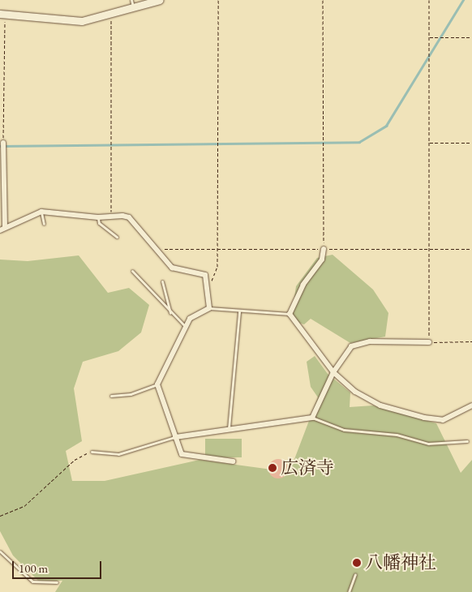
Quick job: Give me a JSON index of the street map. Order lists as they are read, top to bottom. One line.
{"places":["広済寺","八幡神社"],"scale_bar":"100 m"}
